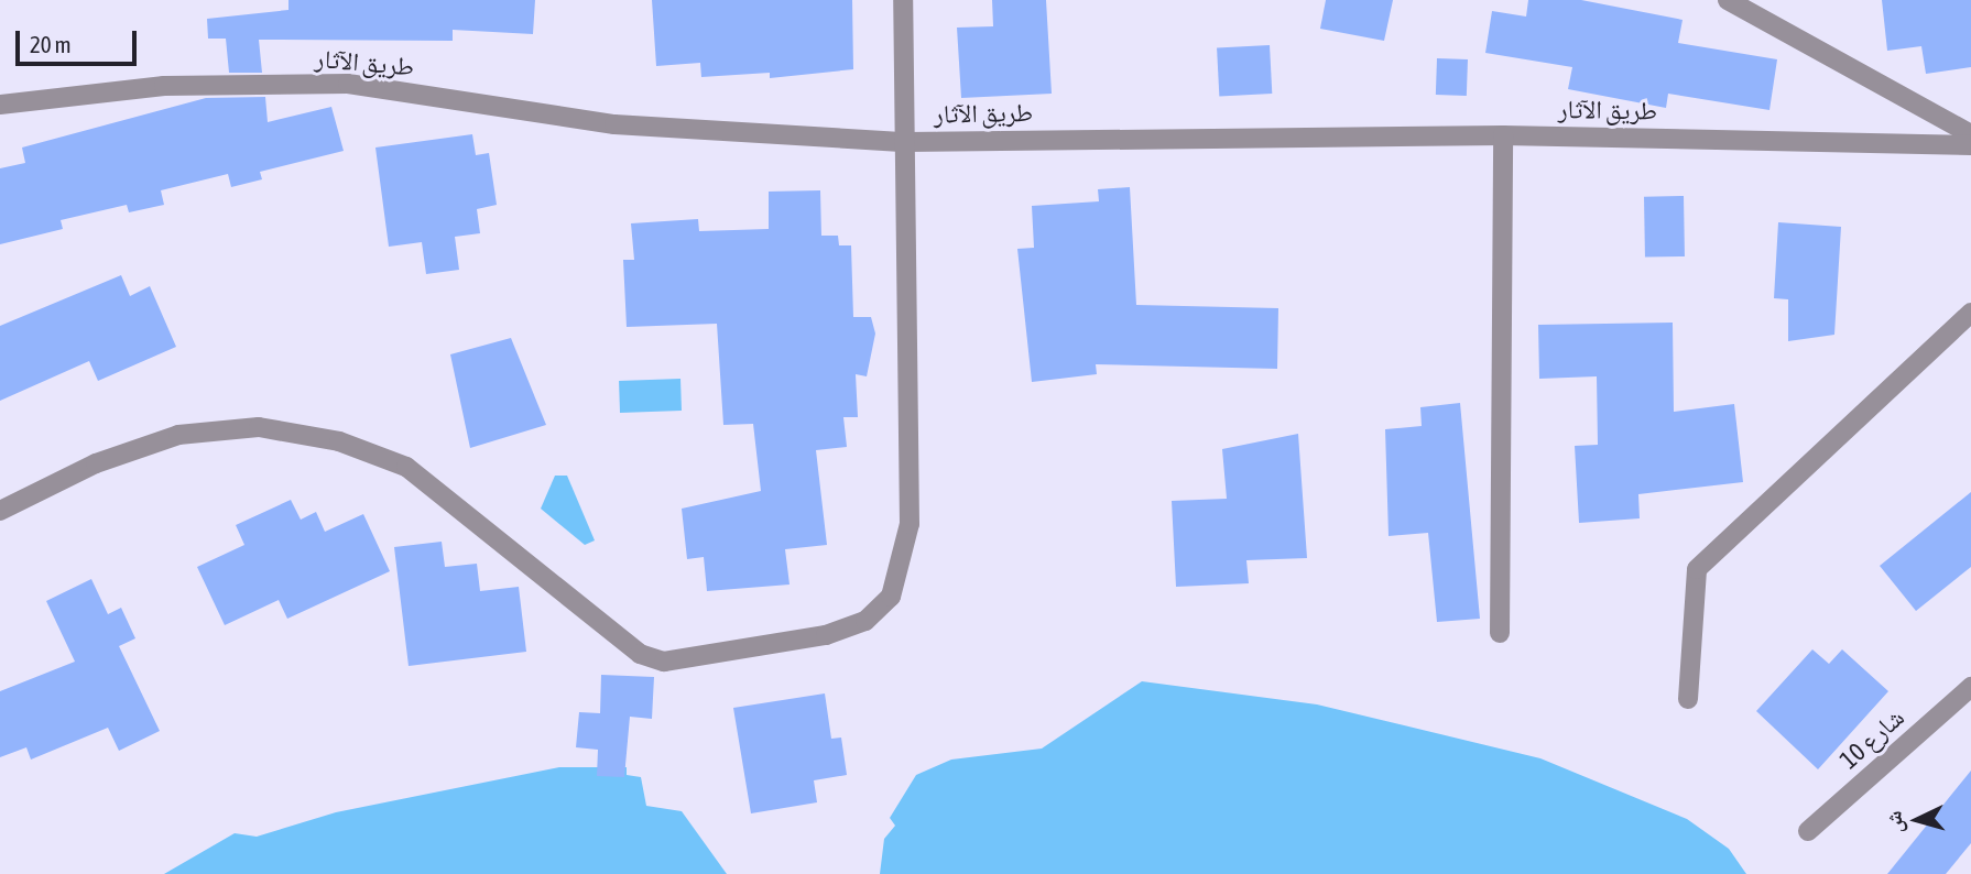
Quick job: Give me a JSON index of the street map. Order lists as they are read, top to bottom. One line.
{"streets":{"street":["طريق الآثار","شارع 10"]},"scale_bar":"20 m","north":"left"}
